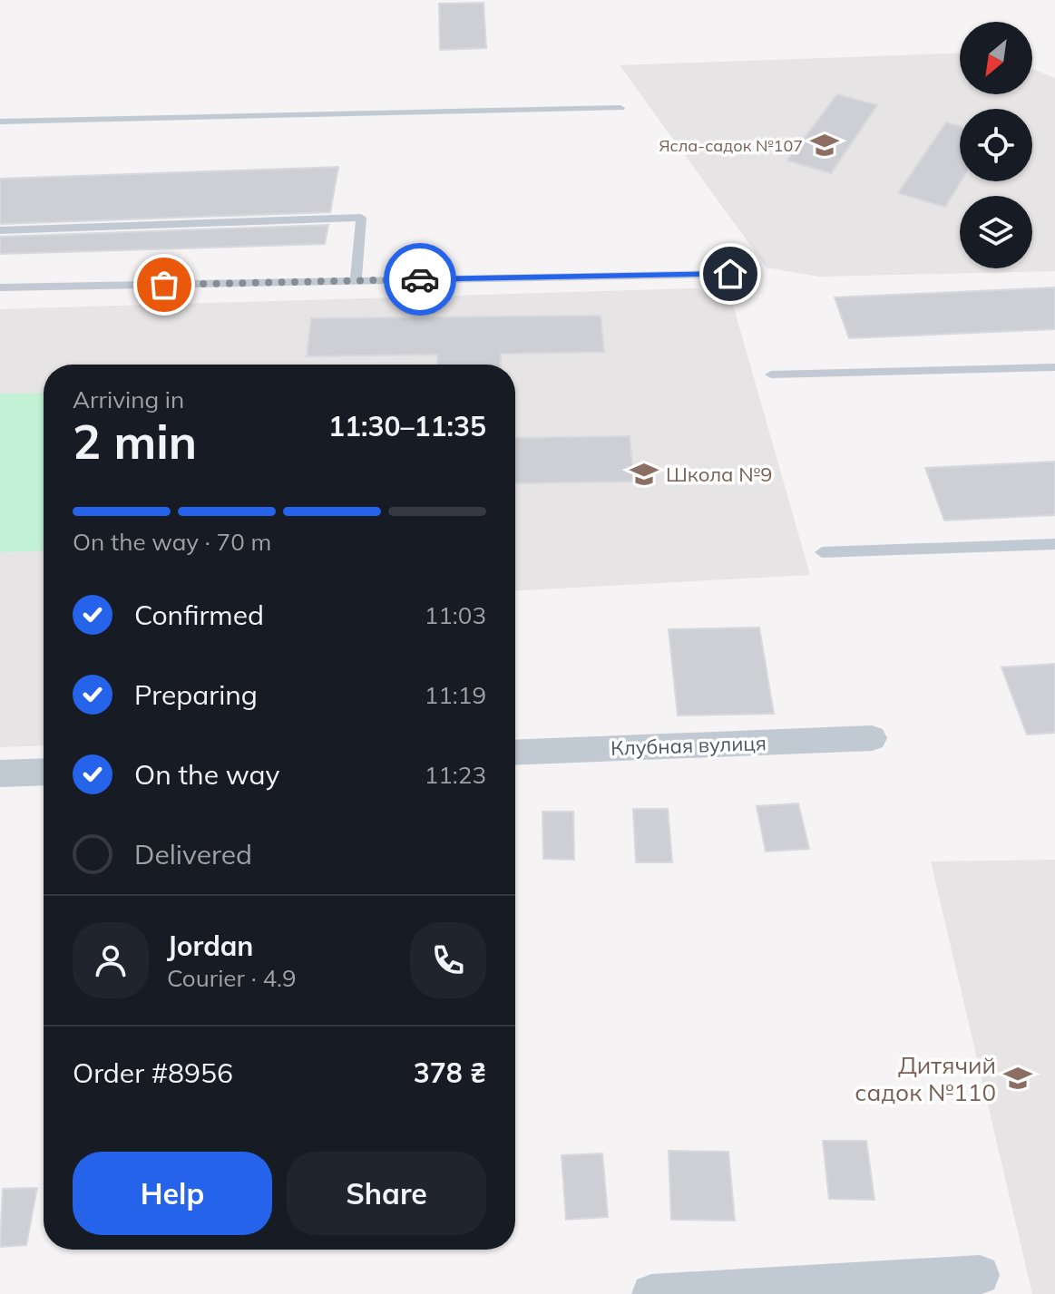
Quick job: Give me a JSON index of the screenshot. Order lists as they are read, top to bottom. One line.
{"streets":{"street":["Клубная вулиця"]},"places":{"school or university":["Ясла-садок №107","Школа №9","Дитячий садок №110"]},"north":"bottom left","page":{"heading":["2 min","Arriving in","11:30–11:35"],"panel":["Jordan","Courier · 4.9","Order #8956","378 ₴"],"bar":"On the way · 70 m","list":[["Confirmed","11:03"],["Preparing","11:19"],["On the way","11:23"],"Delivered"],"buttons":["Help","Share"]}}
